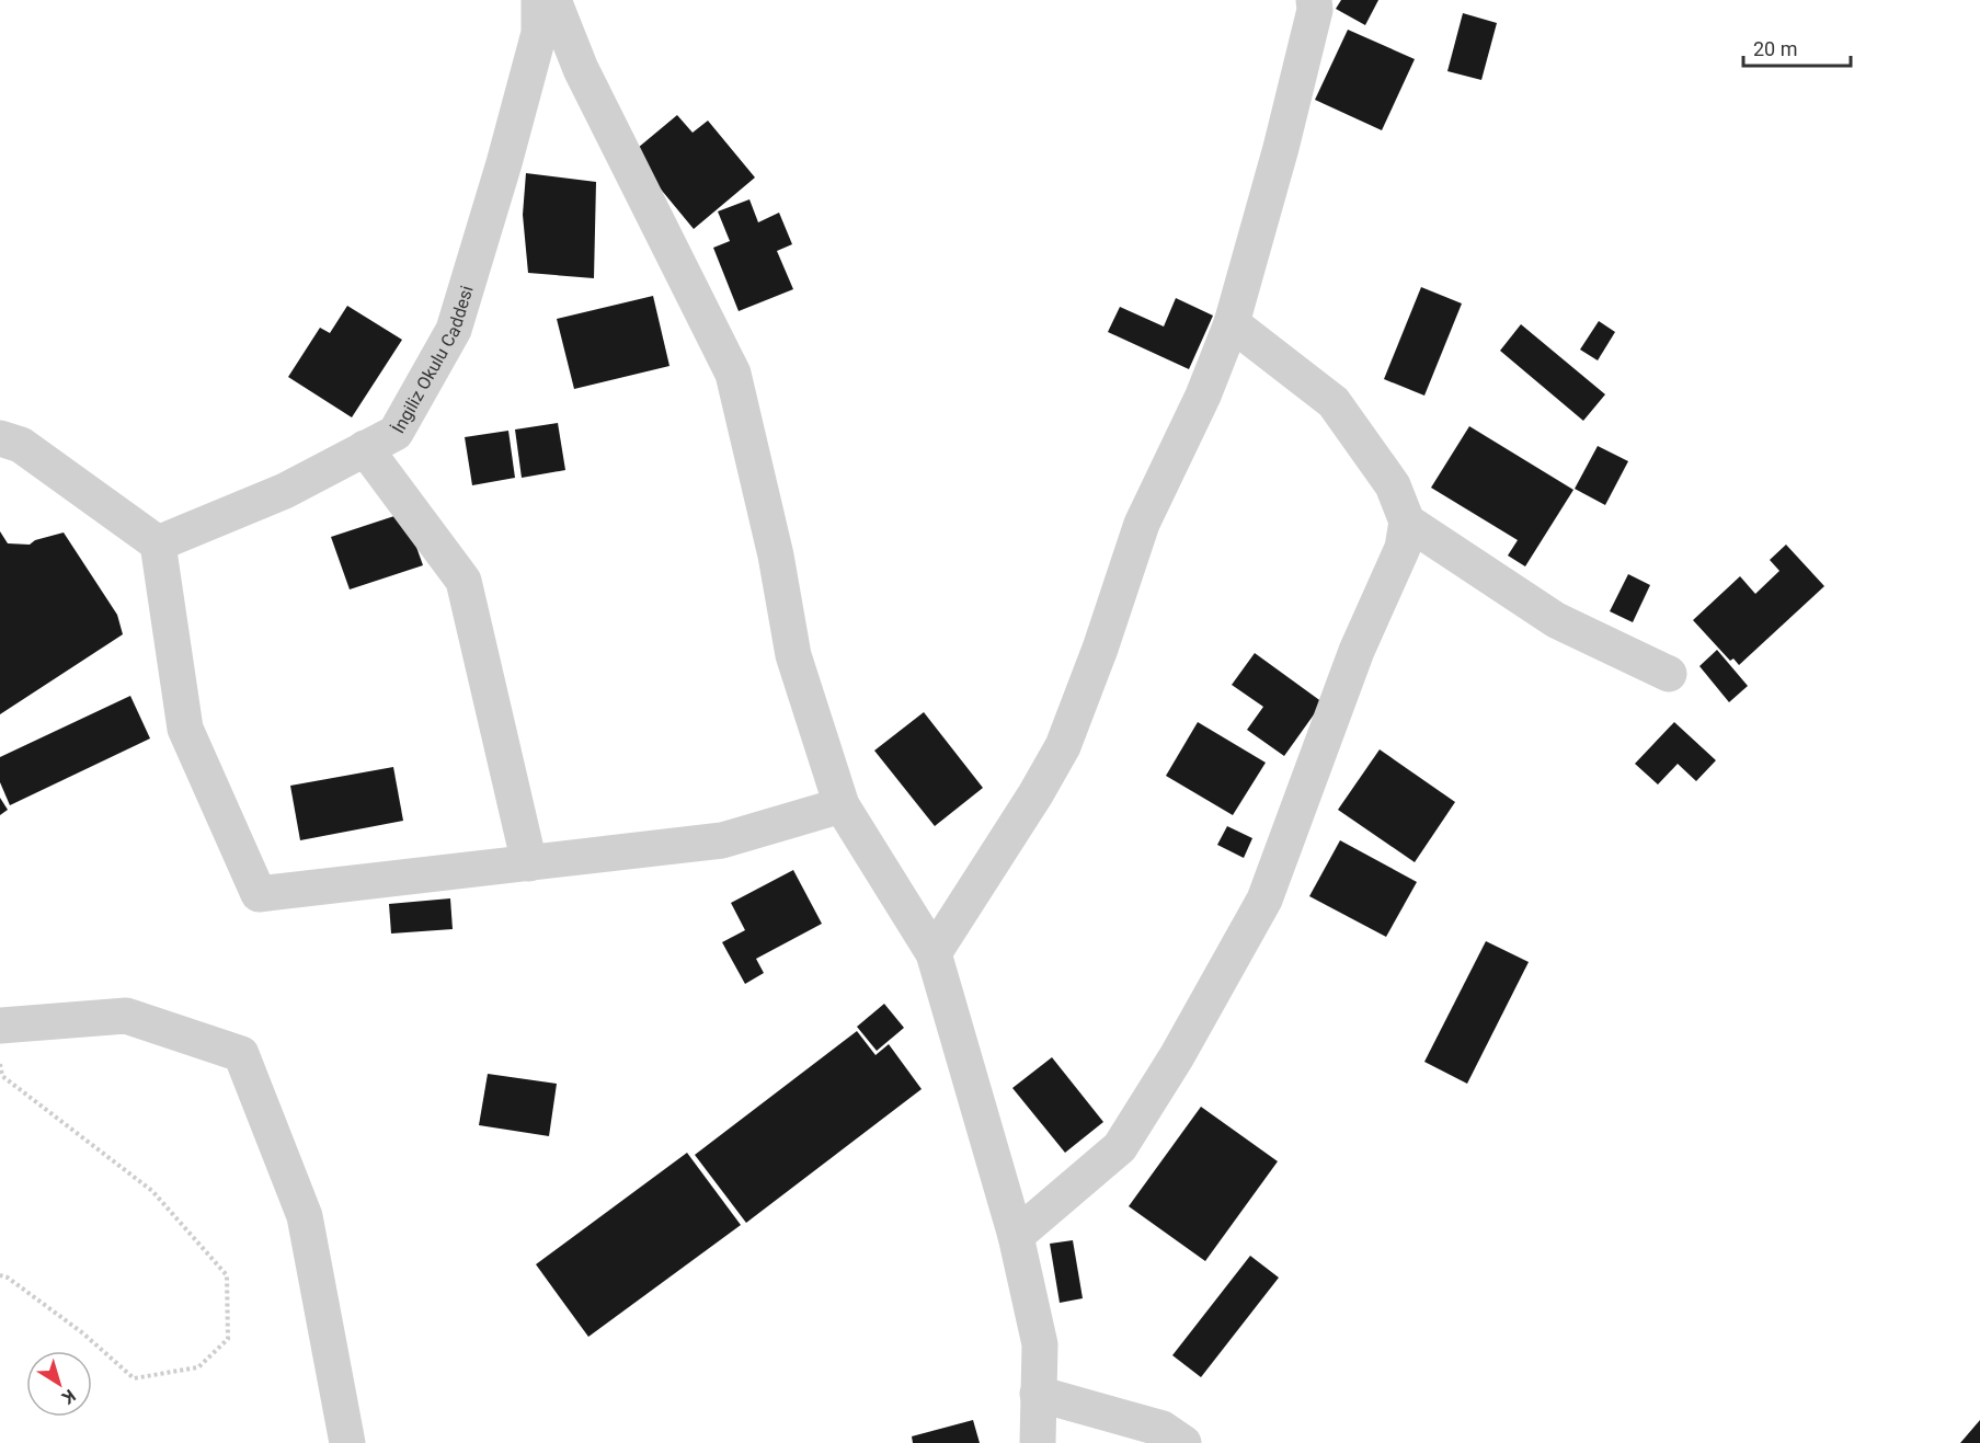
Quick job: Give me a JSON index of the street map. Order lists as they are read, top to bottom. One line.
{"streets":{"street":["İngiliz Okulu Caddesi"]},"scale_bar":"20 m","north":"bottom right"}
